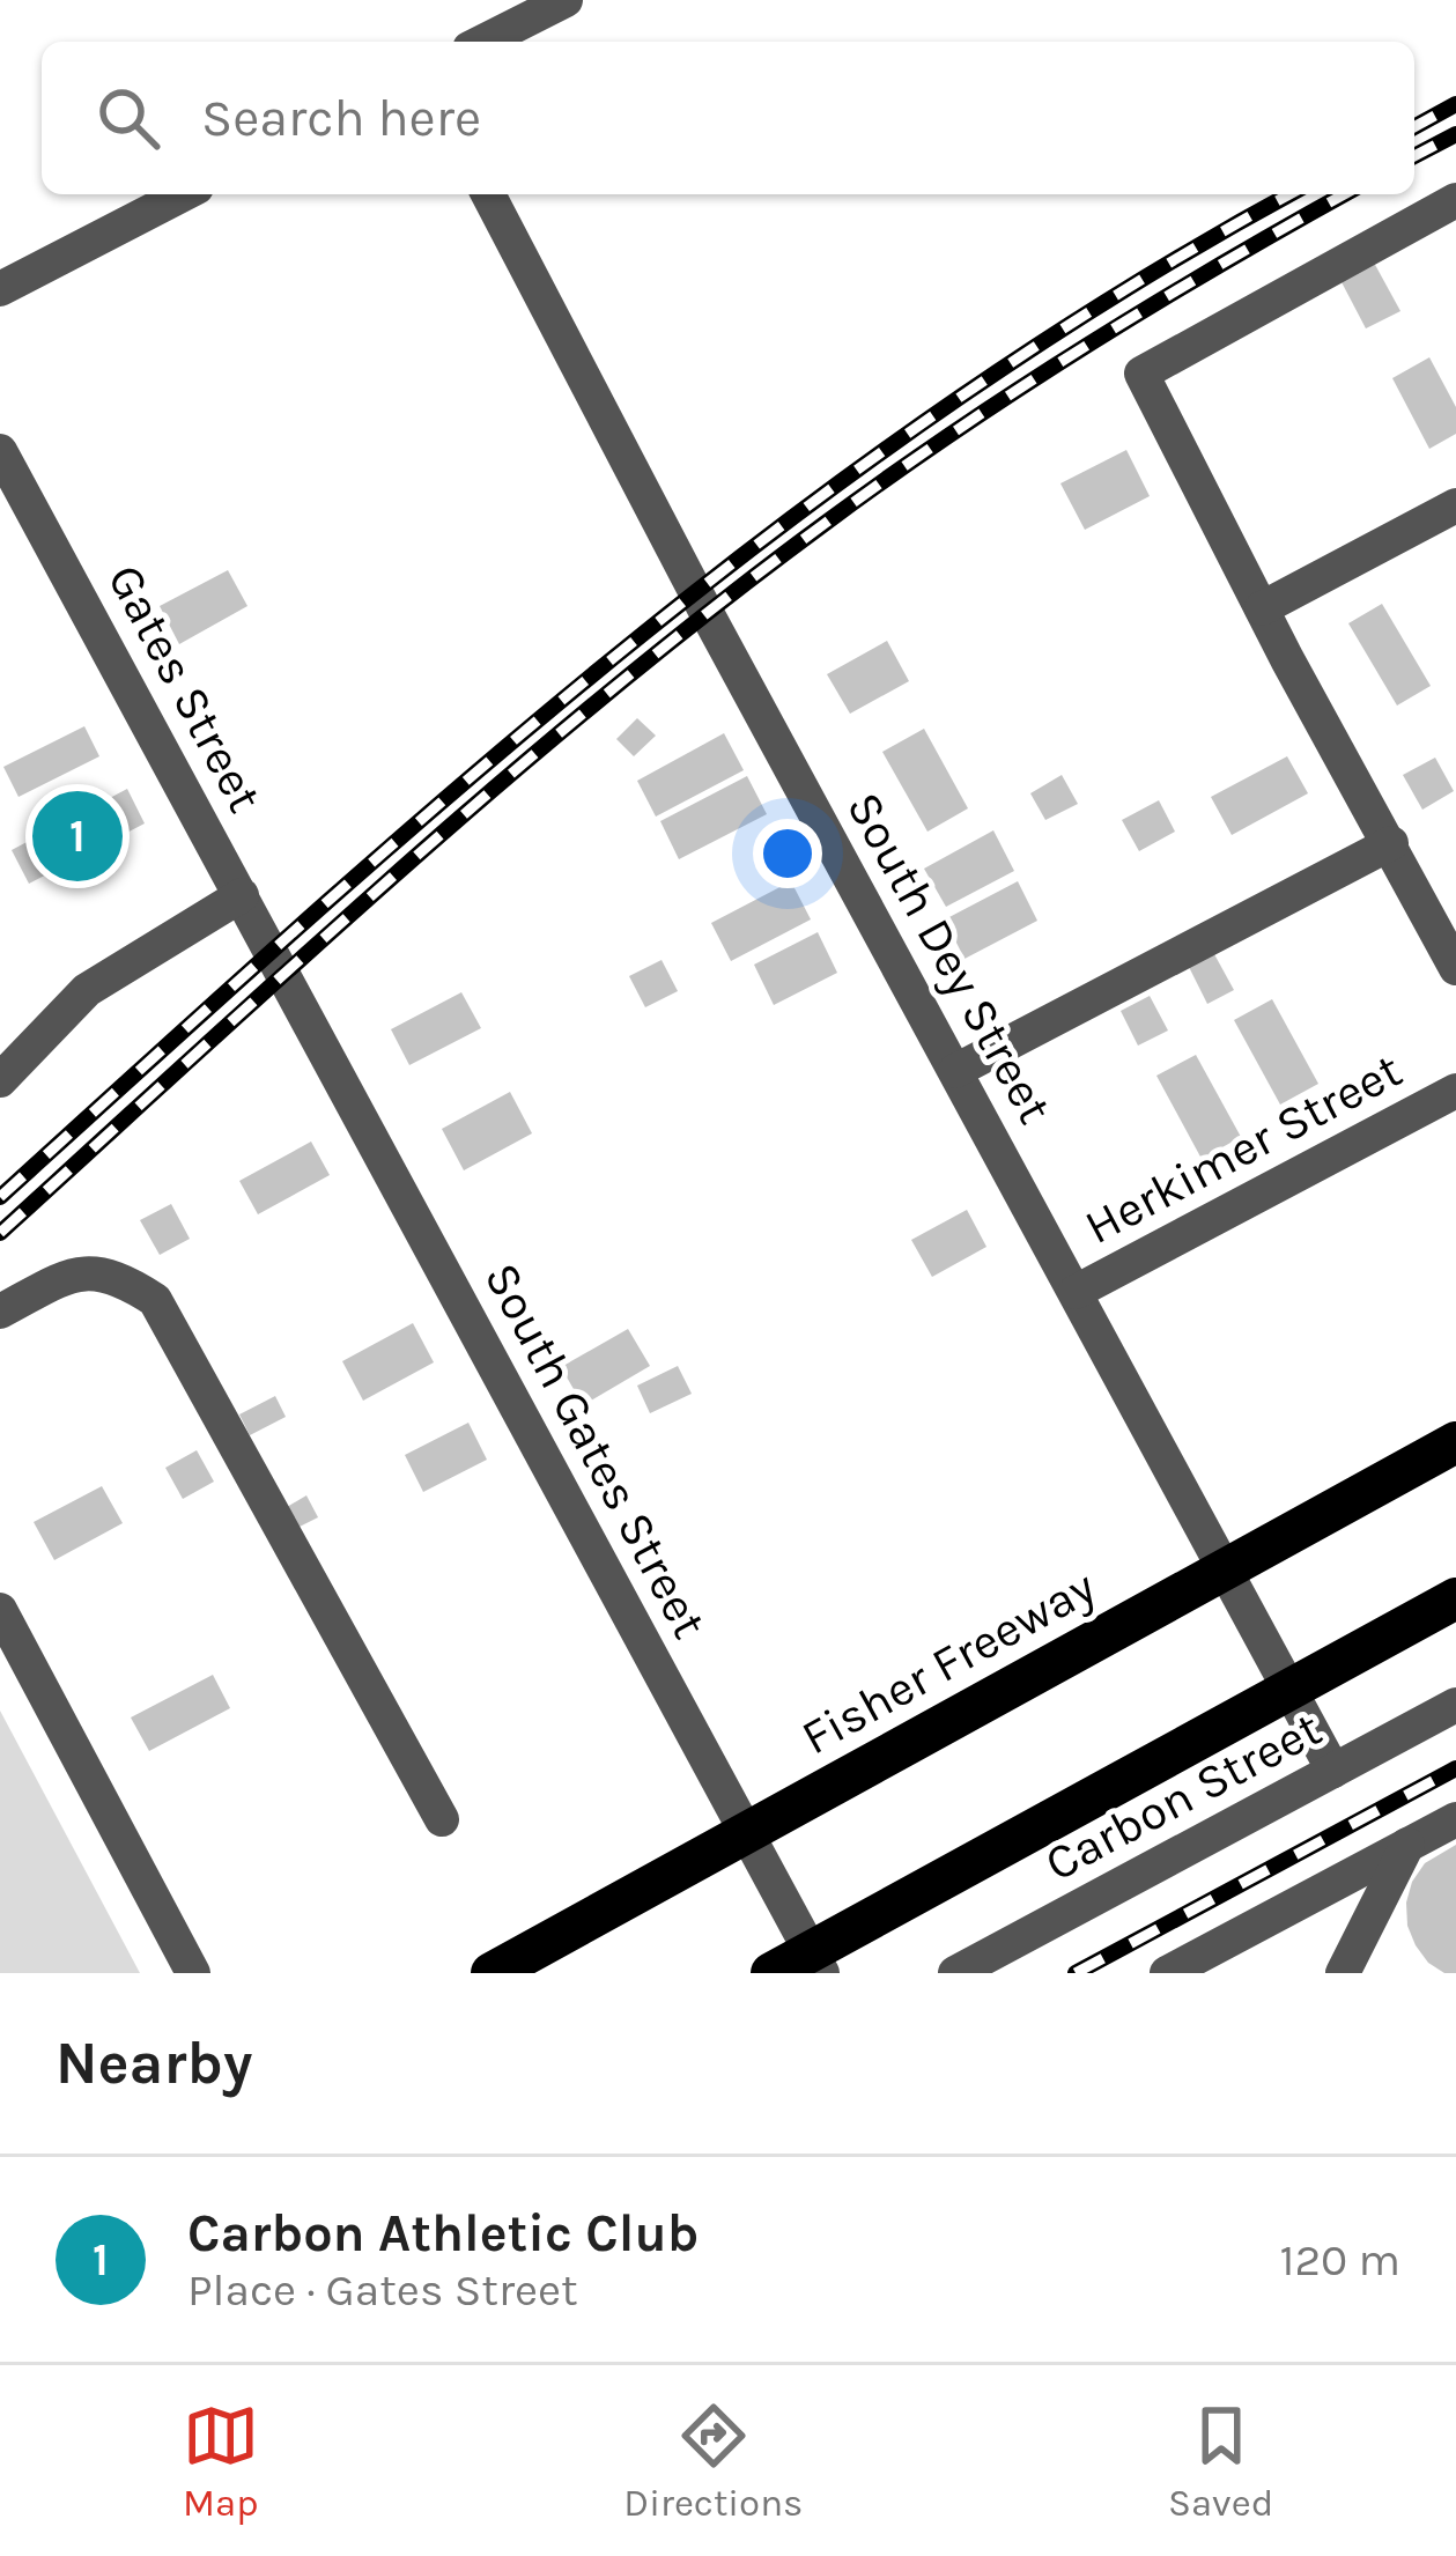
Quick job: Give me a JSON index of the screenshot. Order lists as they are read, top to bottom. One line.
{"streets":{"highway":["Fisher Freeway"],"street":["Gates Street","South Dey Street","Herkimer Street","South Gates Street","Carbon Street"]},"crossings":[["Gates Street","South Gates Street"],["South Dey Street","Herkimer Street"],["South Dey Street","Carbon Street"]],"page":{"search":"Search here","pins":"1","heading":"Nearby","list":[{"mark":"1","name":"Carbon Athletic Club","note":"Place · Gates Street","value":"120 m"}],"nav":["Map","Directions","Saved"]}}
